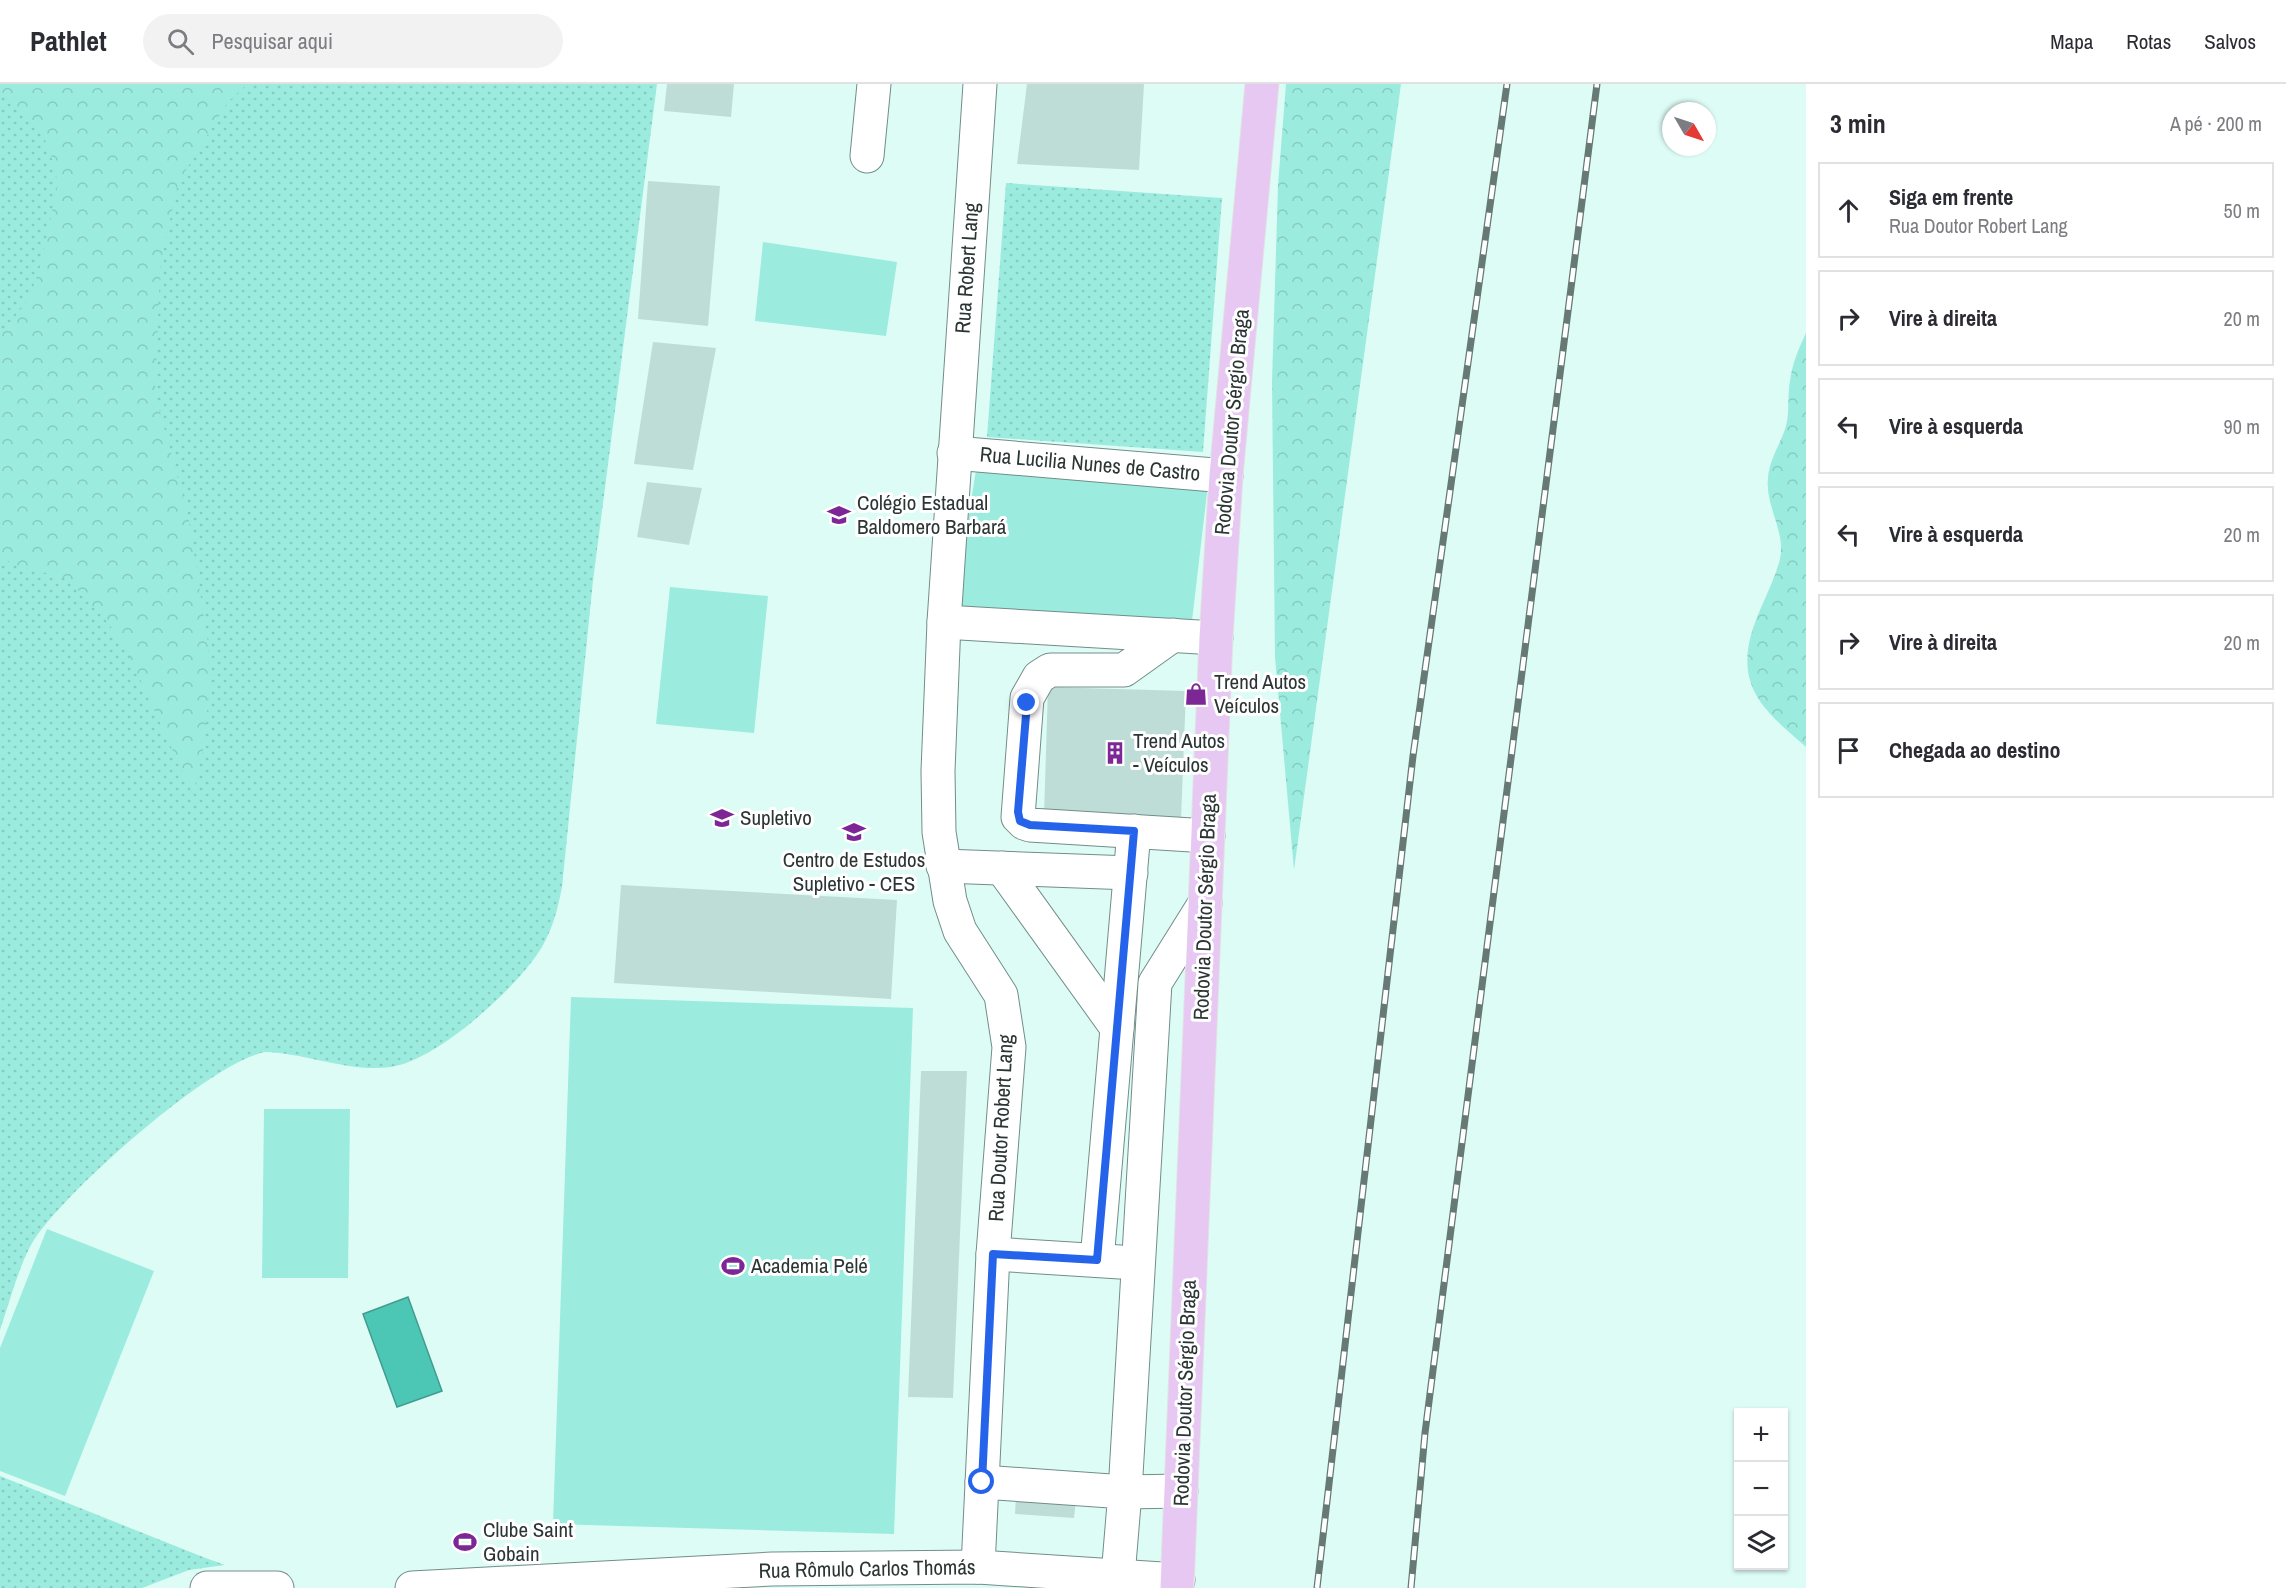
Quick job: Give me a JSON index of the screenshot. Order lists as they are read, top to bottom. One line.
{"streets":{"main road":["Rodovia Doutor Sérgio Braga"],"street":["Rua Robert Lang","Rua Lucilia Nunes de Castro","Rua Doutor Robert Lang","Rua Rômulo Carlos Thomás"]},"crossings":[["Rua Robert Lang","Rua Lucilia Nunes de Castro"],["Rua Robert Lang","Rua Doutor Robert Lang"],["Rodovia Doutor Sérgio Braga","Rua Lucilia Nunes de Castro"],["Rodovia Doutor Sérgio Braga","Rua Rômulo Carlos Thomás"],["Rua Lucilia Nunes de Castro","Rua Doutor Robert Lang"],["Rua Doutor Robert Lang","Rua Rômulo Carlos Thomás"]],"places":{"school or university":["Colégio Estadual Baldomero Barbará","Supletivo","Centro de Estudos Supletivo - CES"],"shop":["Trend Autos Veículos"],"building":["Trend Autos - Veículos"],"sports":["Academia Pelé","Clube Saint Gobain"]},"north":"bottom right","page":{"header":"Pathlet","search":"Pesquisar aqui","nav":["Mapa","Rotas","Salvos"],"heading":["3 min","A pé · 200 m"],"list":[["Siga em frente","Rua Doutor Robert Lang","50 m"],["Vire à direita","20 m"],["Vire à esquerda","90 m"],["Vire à esquerda","20 m"],["Vire à direita","20 m"],"Chegada ao destino"],"map_buttons":["+","−"]}}
